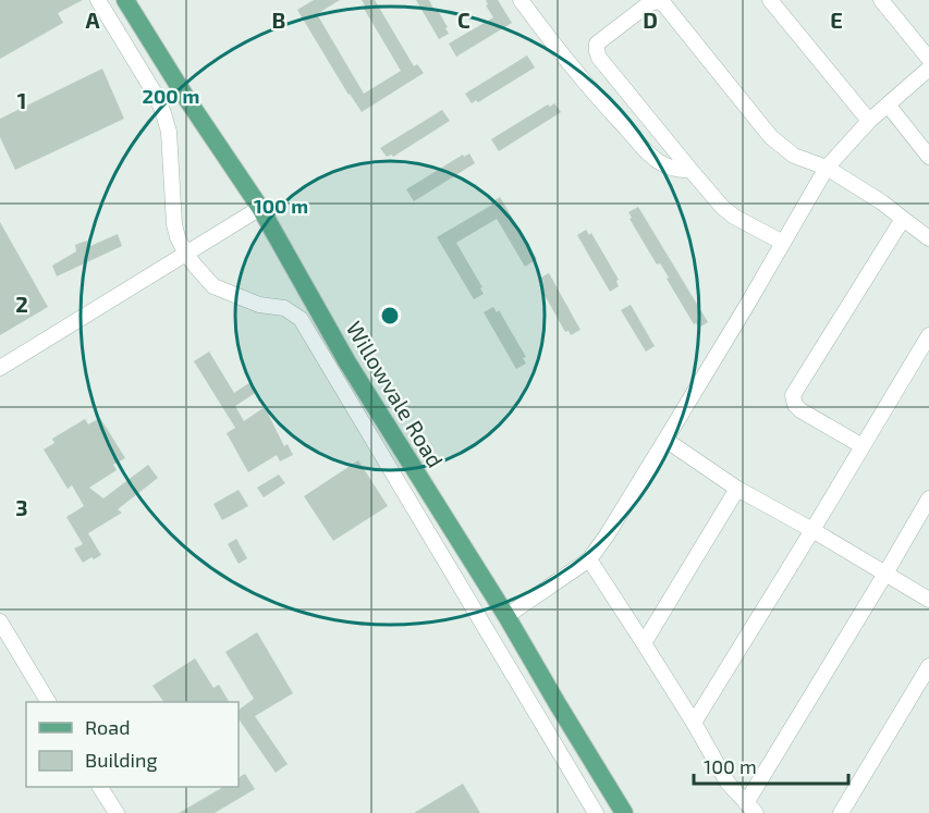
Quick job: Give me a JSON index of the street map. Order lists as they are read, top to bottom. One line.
{"streets":{"main road":["Willowvale Road"]},"legend":["Road","Building"],"scale_bar":"100 m","grid":{"columns":["A","B","C","D","E"],"rows":["1","2","3"]},"rings":["200 m","100 m"]}
